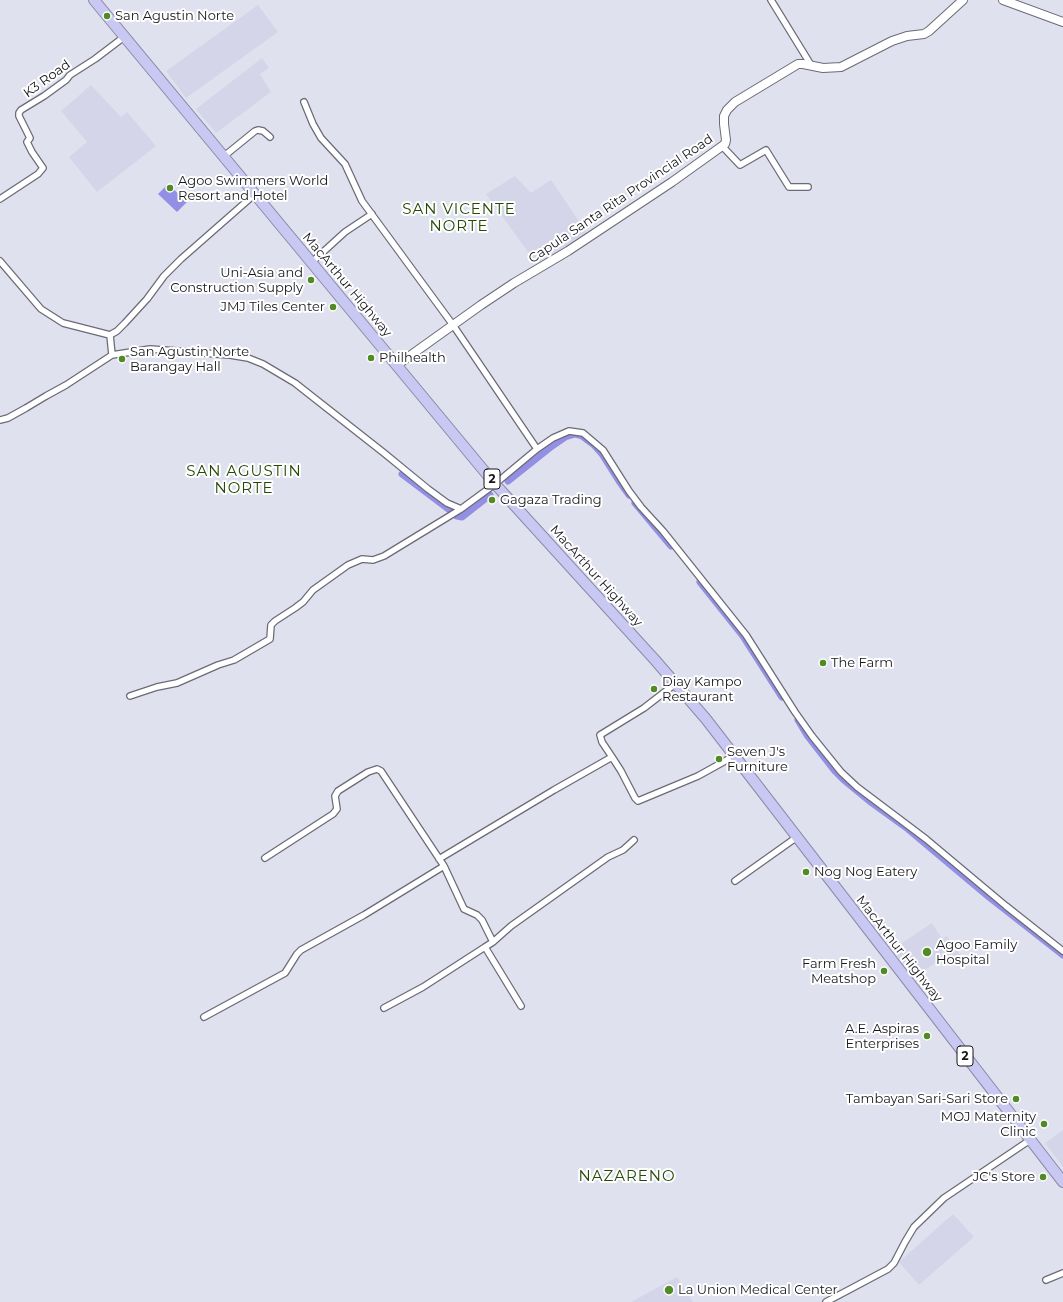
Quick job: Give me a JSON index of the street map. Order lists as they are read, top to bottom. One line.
{"streets":{"highway":["MacArthur Highway","2"],"street":["K3 Road","Capula Santa Rita Provincial Road"]},"crossings":[["K3 Road","MacArthur Highway"],["Capula Santa Rita Provincial Road","MacArthur Highway"]],"districts":["SAN VICENTE NORTE","SAN AGUSTIN NORTE","NAZARENO"],"places":["San Agustin Norte","Agoo Swimmers World Resort and Hotel","Uni-Asia and Construction Supply","JMJ Tiles Center","Philhealth","San Agustin Norte Barangay Hall","Gagaza Trading","The Farm","Diay Kampo Restaurant","Seven J's Furniture","Nog Nog Eatery","Agoo Family Hospital","Farm Fresh Meatshop","A.E. Aspiras Enterprises","Tambayan Sari-Sari Store","MOJ Maternity Clinic","JC's Store","La Union Medical Center"]}
